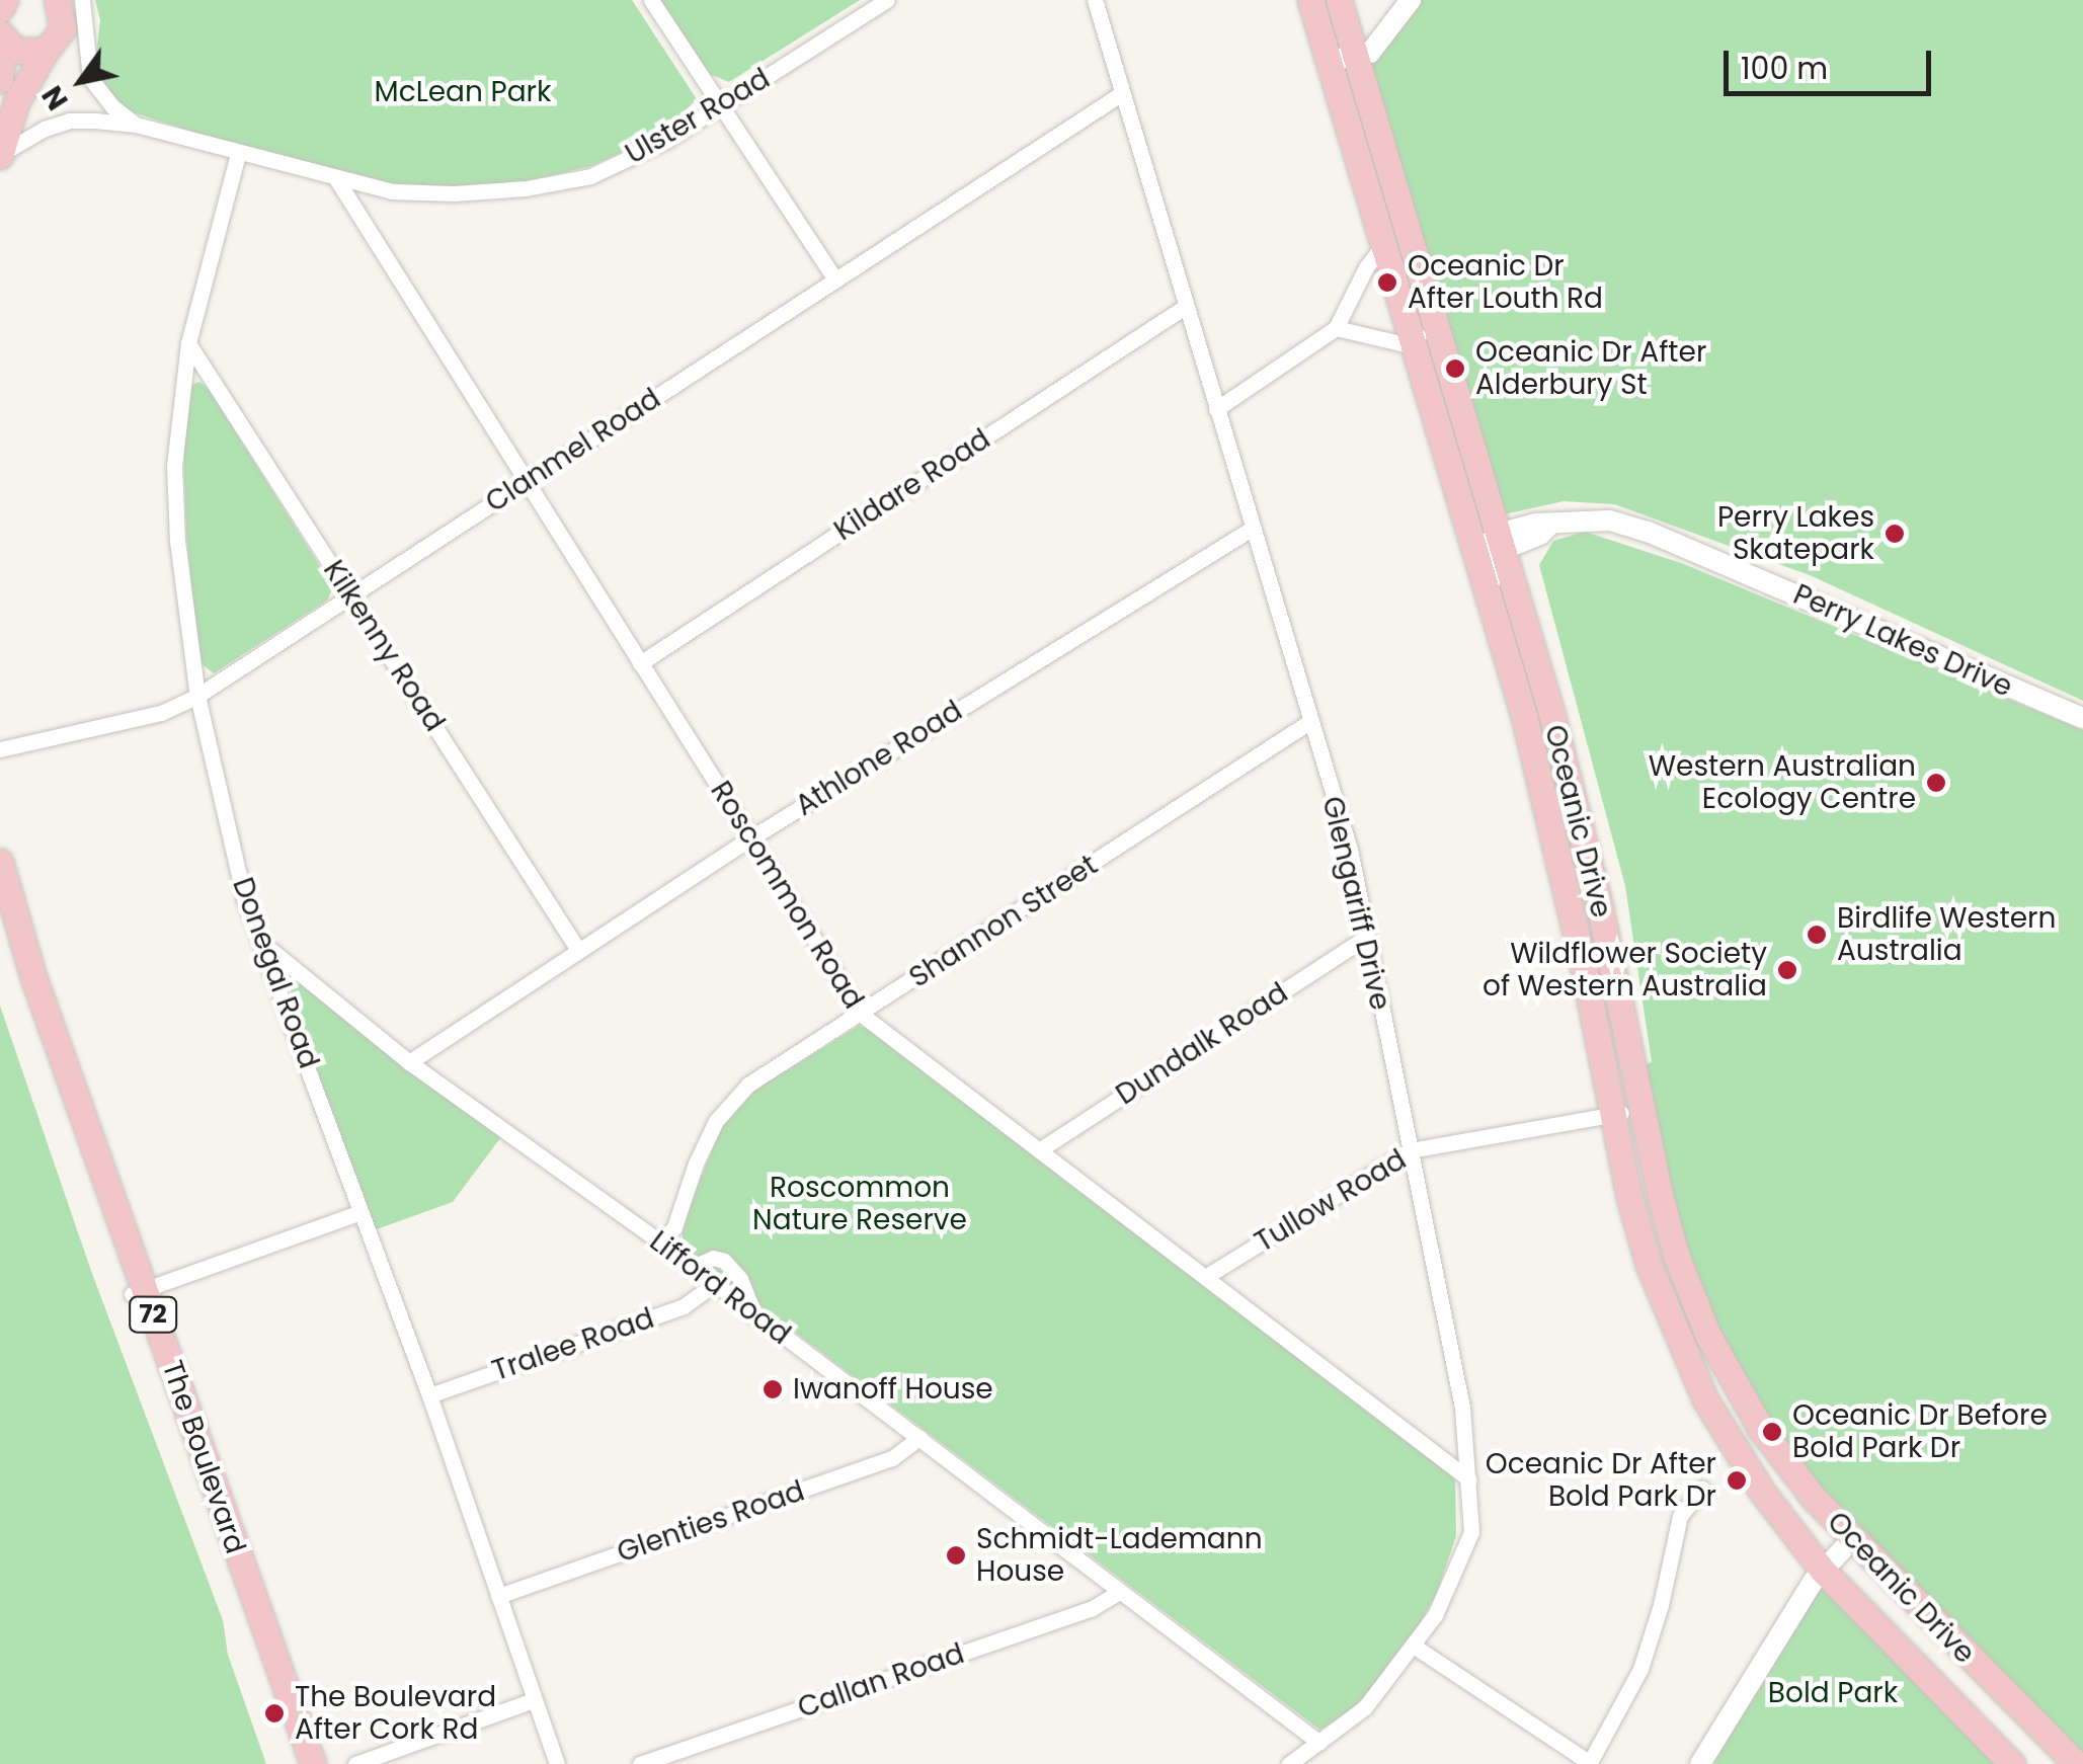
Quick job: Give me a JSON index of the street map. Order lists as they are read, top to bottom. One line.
{"streets":{"main road":["Oceanic Drive","72","The Boulevard"],"street":["Ulster Road","Clanmel Road","Kildare Road","Perry Lakes Drive","Kilkenny Road","Athlone Road","Roscommon Road","Glengariff Drive","Shannon Street","Donegal Road","Dundalk Road","Tullow Road","Lifford Road","Tralee Road","Glenties Road","Callan Road"]},"crossings":[["Ulster Road","Roscommon Road"],["Ulster Road","Donegal Road"],["Clanmel Road","Kilkenny Road"],["Clanmel Road","Roscommon Road"],["Clanmel Road","Glengariff Drive"],["Clanmel Road","Donegal Road"],["Kildare Road","Roscommon Road"],["Kildare Road","Glengariff Drive"],["Perry Lakes Drive","Oceanic Drive"],["Kilkenny Road","Athlone Road"],["Kilkenny Road","Donegal Road"],["Athlone Road","Roscommon Road"],["Athlone Road","Glengariff Drive"],["Athlone Road","Lifford Road"],["Oceanic Drive","Tullow Road"],["Roscommon Road","Glengariff Drive"],["Roscommon Road","Shannon Street"],["Roscommon Road","Dundalk Road"],["Roscommon Road","Tullow Road"],["Glengariff Drive","Shannon Street"],["Glengariff Drive","Dundalk Road"],["Glengariff Drive","Tullow Road"],["Glengariff Drive","Lifford Road"],["Shannon Street","Lifford Road"],["Donegal Road","Lifford Road"],["Donegal Road","Tralee Road"],["Donegal Road","Glenties Road"],["Lifford Road","Tralee Road"],["Lifford Road","Glenties Road"],["Lifford Road","Callan Road"]],"parks":["McLean Park","Roscommon Nature Reserve","Bold Park"],"places":["Oceanic Dr After Louth Rd","Oceanic Dr After Alderbury St","Perry Lakes Skatepark","Western Australian Ecology Centre","Birdlife Western Australia","Wildflower Society of Western Australia","Iwanoff House","Oceanic Dr Before Bold Park Dr","Oceanic Dr After Bold Park Dr","Schmidt-Lademann House","The Boulevard After Cork Rd"],"scale_bar":"100 m","north":"bottom left"}
